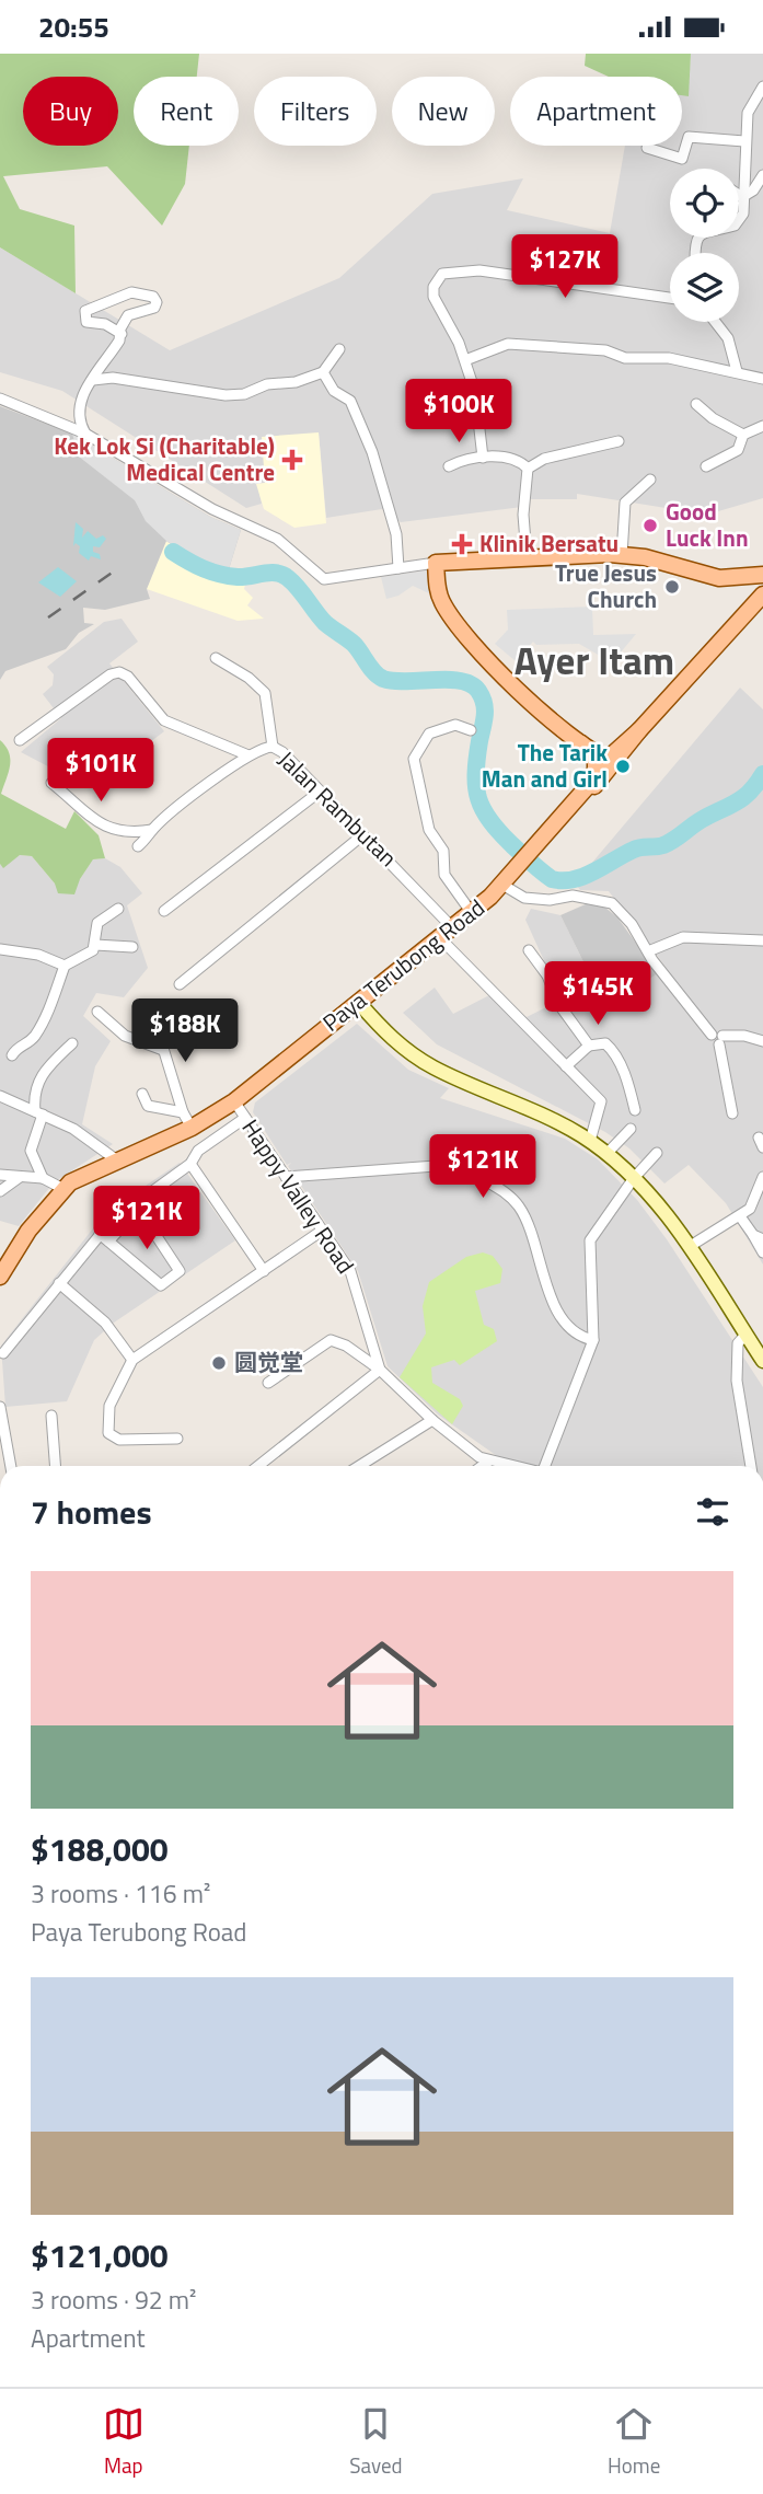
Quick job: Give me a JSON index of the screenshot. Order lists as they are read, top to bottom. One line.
{"streets":{"main road":["Paya Terubong Road"],"street":["Jalan Rambutan","Happy Valley Road"]},"crossings":[["Jalan Rambutan","Paya Terubong Road"],["Paya Terubong Road","Happy Valley Road"]],"districts":["Ayer Itam"],"places":{"health":["Kek Lok Si (Charitable) Medical Centre","Klinik Bersatu"],"other":["Good Luck Inn","True Jesus Church","The Tarik Man and Girl","圆觉堂"]},"page":{"status":"20:55","chip":["Buy","Rent","Filters","New","Apartment"],"price":["$127K","$100K","$101K","$145K","$188K","$121K","$121K"],"heading":"7 homes","list":[{"name":"$188,000","note":"3 rooms · 116 m² · Paya Terubong Road"},{"name":"$121,000","note":"3 rooms · 92 m² · Apartment"}],"tabs":["Map","Saved","Home"]}}
